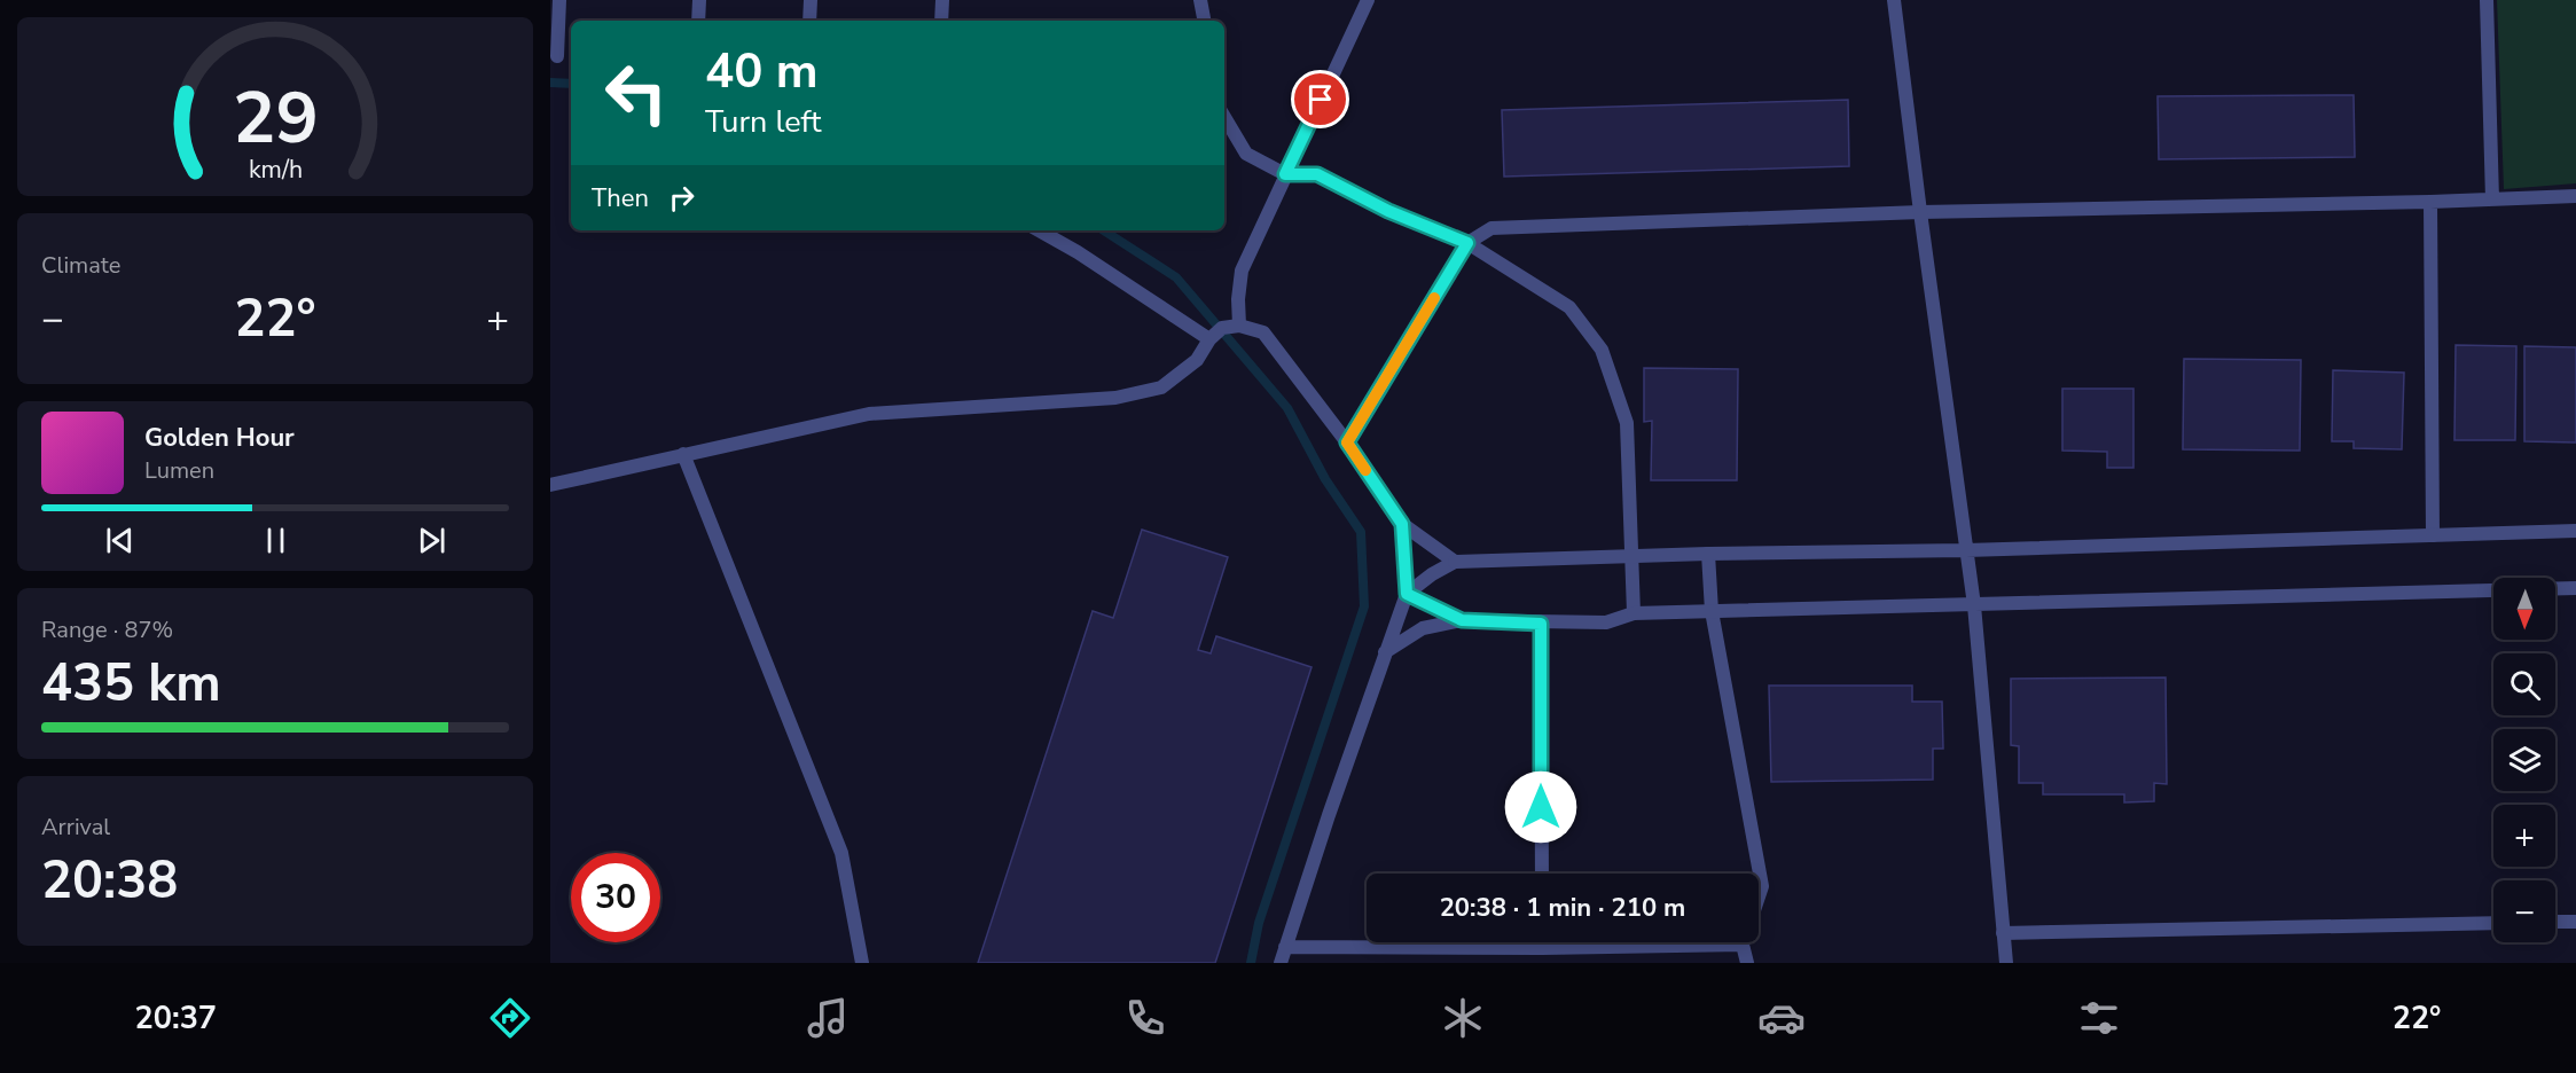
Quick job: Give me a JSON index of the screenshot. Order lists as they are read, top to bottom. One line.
{"north":"bottom","page":{"turn":["40 m","Turn left"],"then":"Then","tile":["Climate",["Range · 87%","435 km"],["Arrival","20:38"]],"heat":["−","22°","+"],"song":["Golden Hour","Lumen"],"map_buttons":["+","−"],"limit":"30","trip":"20:38 · 1 min · 210 m","tabs":["20:37","22°"],"gauge":["29","km/h"]}}
